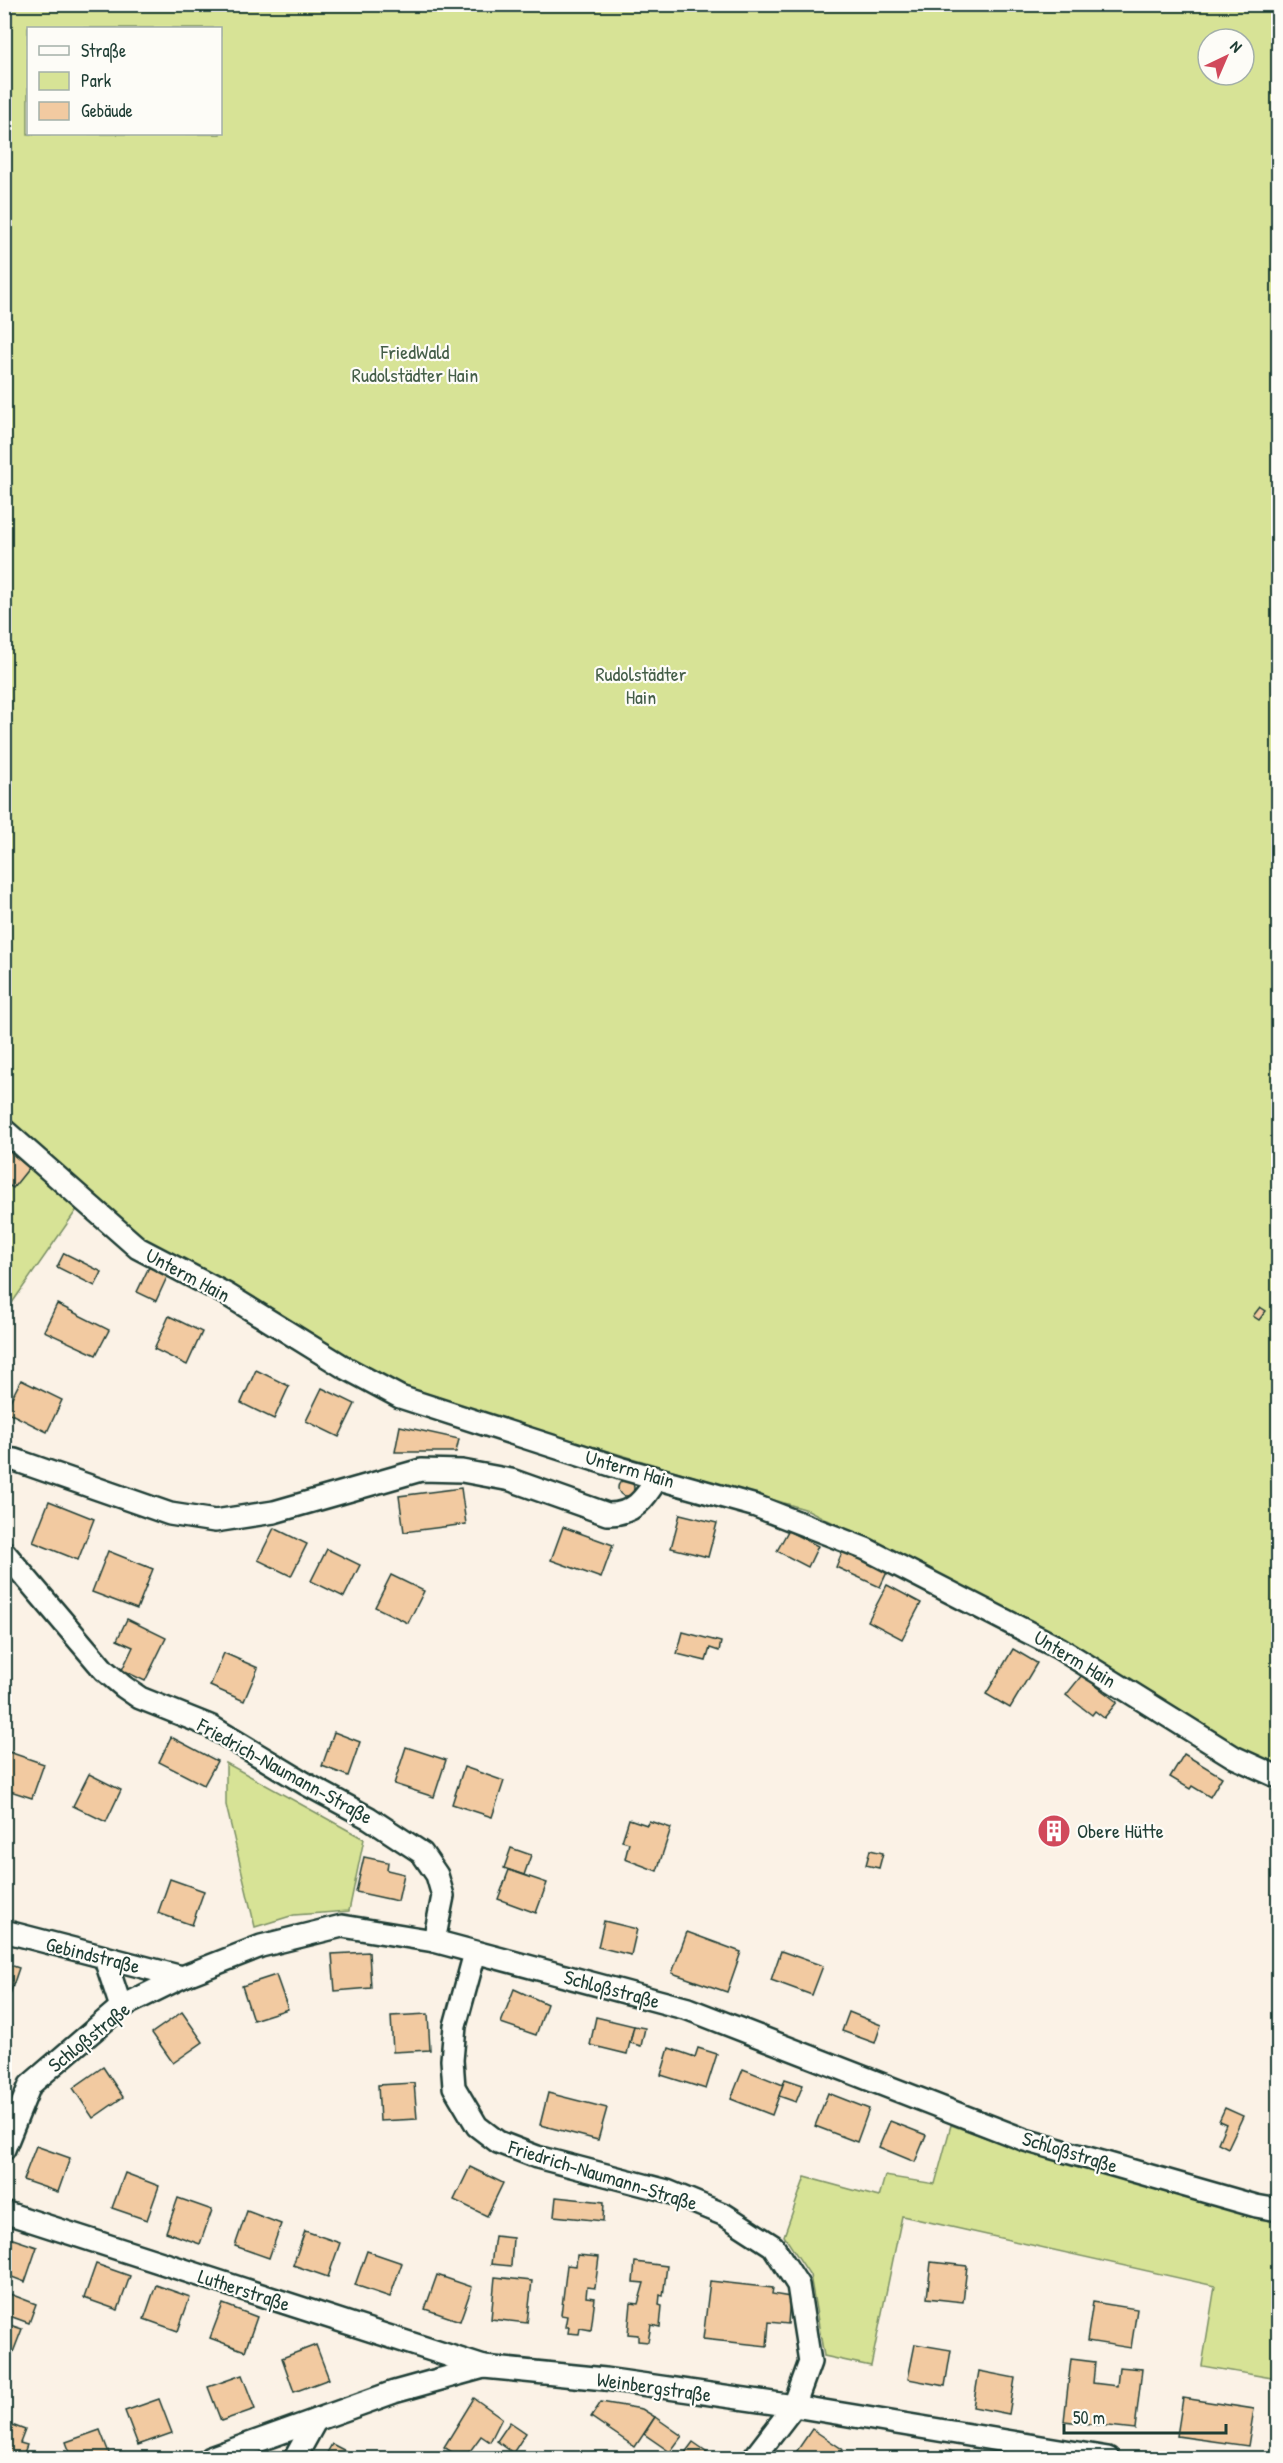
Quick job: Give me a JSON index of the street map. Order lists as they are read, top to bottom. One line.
{"streets":{"street":["Unterm Hain","Friedrich-Naumann-Straße","Gebindstraße","Schloßstraße","Lutherstraße","Weinbergstraße"]},"crossings":[["Friedrich-Naumann-Straße","Schloßstraße"],["Friedrich-Naumann-Straße","Weinbergstraße"],["Gebindstraße","Schloßstraße"],["Lutherstraße","Weinbergstraße"]],"parks":["FriedWald Rudolstädter Hain","Rudolstädter Hain"],"places":{"building":["Obere Hütte"]},"legend":["Straße","Park","Gebäude"],"scale_bar":"50 m","north":"top right"}
